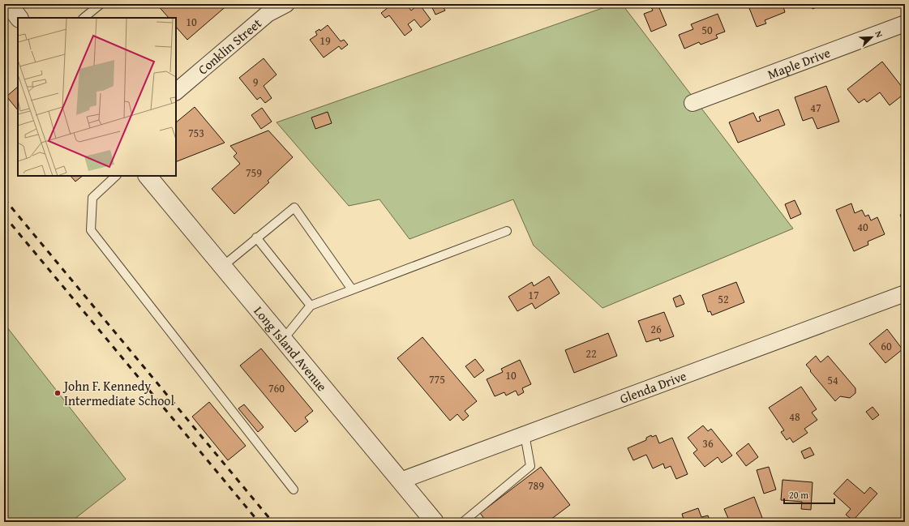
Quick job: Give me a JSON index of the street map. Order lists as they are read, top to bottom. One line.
{"streets":{"street":["Conklin Street","Maple Drive","Long Island Avenue","Glenda Drive"]},"crossings":[["Long Island Avenue","Glenda Drive"]],"places":["John F. Kennedy Intermediate School"],"house_numbers":["10","50","19","9","47","753","759","40","17","52","26","60","22","10","775","54","760","48","36","789"],"scale_bar":"20 m","north":"top right"}
